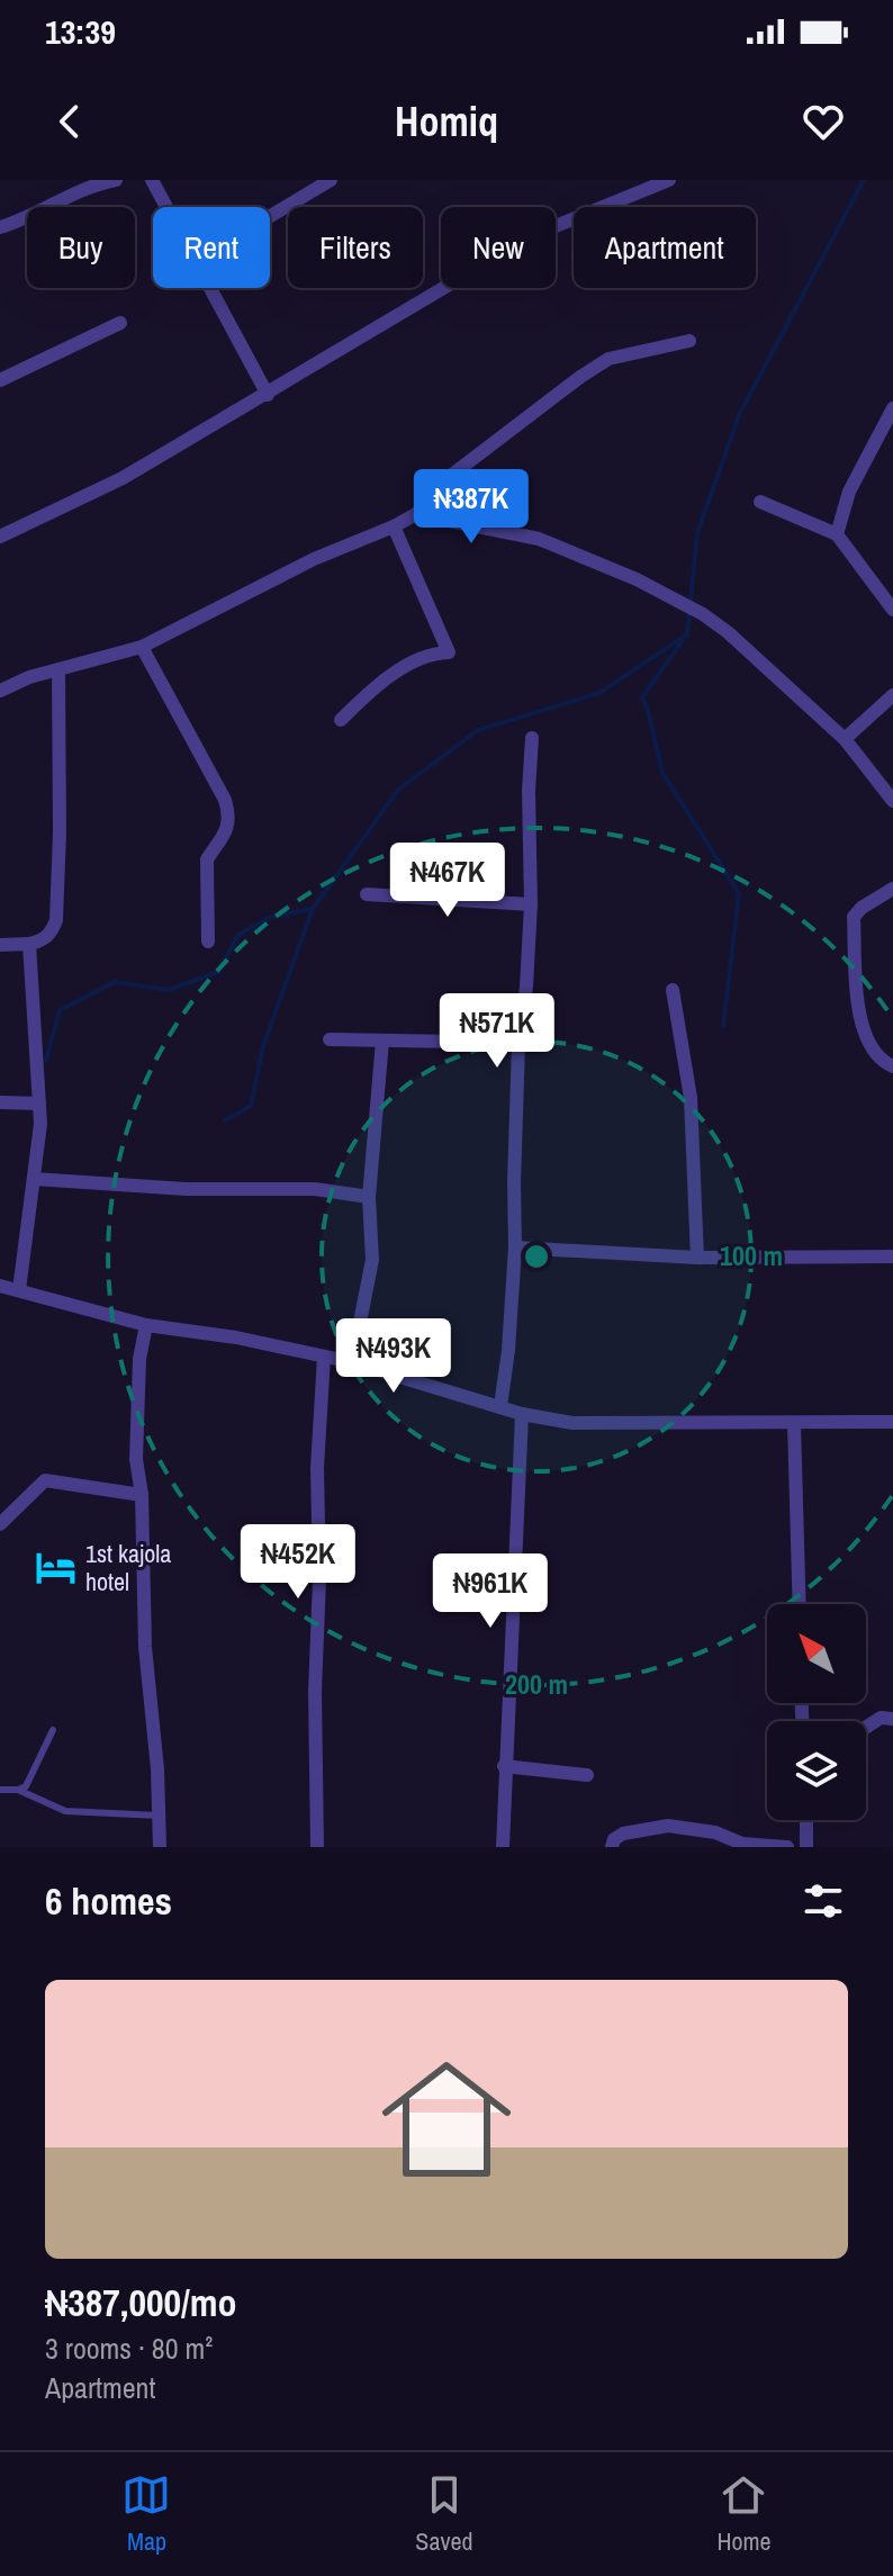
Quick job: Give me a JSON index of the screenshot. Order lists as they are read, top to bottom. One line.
{"places":{"hotel":["1st kajola hotel"]},"north":"top left","page":{"status":"13:39","header":"Homiq","chip":["Buy","Rent","Filters","New","Apartment"],"price":["₦387K","₦467K","₦571K","₦493K","₦452K","₦961K"],"heading":"6 homes","list":[{"name":"₦387,000/mo","note":"3 rooms · 80 m² · Apartment"}],"tabs":["Map","Saved","Home"]},"rings":["100 m","200 m"]}
